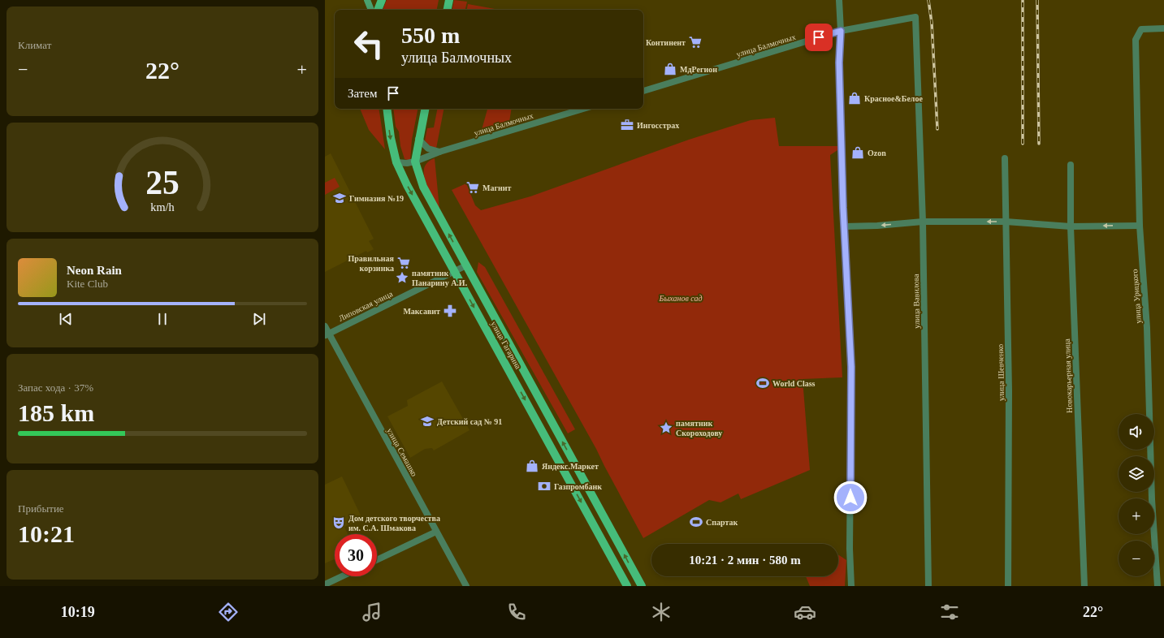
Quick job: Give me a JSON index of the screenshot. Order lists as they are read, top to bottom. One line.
{"streets":{"main road":["улица Гагарина"],"street":["улица Балмочных","улица Урицкого","улица Вавилова","Липовская улица","улица Шевченко","Новокарьерная улица","улица Семашко"]},"crossings":[["улица Балмочных","улица Вавилова"],["улица Балмочных","улица Гагарина"],["Липовская улица","улица Гагарина"],["Липовская улица","улица Семашко"]],"parks":["Быханов сад"],"places":{"supermarket":["Континент","Магнит","Правильная корзинка"],"shop":["МдРегион","Красное&Белое","Ozon","Яндекс.Маркет"],"office":["Ингосстрах"],"school or university":["Гимназия №19","Детский сад № 91"],"place":["памятник Панарину А.И.","памятник Скороходову"],"pharmacy":["Максавит"],"sports":["World Class","Спартак"],"bank":["Газпромбанк"],"theatre":["Дом детского творчества им. С.А. Шмакова"]},"page":{"tile":["Климат",["Запас хода · 37%","185 km"],["Прибытие","10:21"]],"turn":["550 m","улица Балмочных"],"heat":["−","22°","+"],"then":"Затем","song":["Neon Rain","Kite Club"],"map_buttons":["+","−"],"limit":"30","trip":"10:21 · 2 мин · 580 m","tabs":["10:19","22°"],"gauge":["25","km/h"]}}
